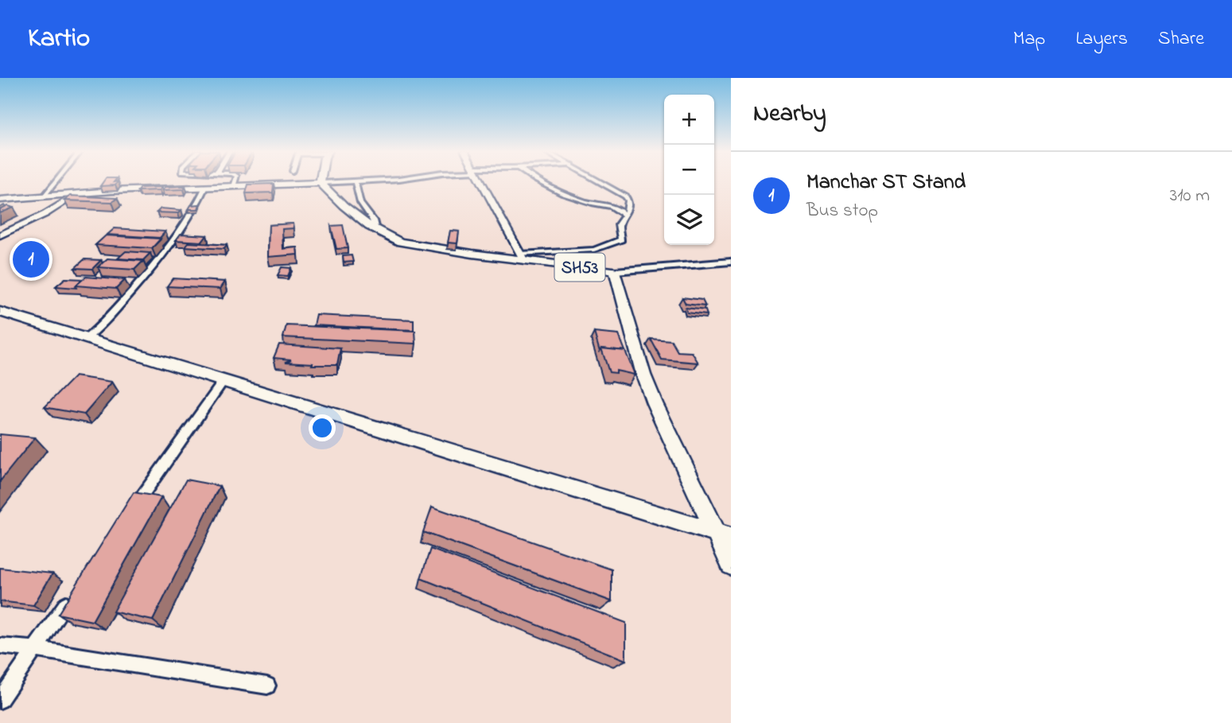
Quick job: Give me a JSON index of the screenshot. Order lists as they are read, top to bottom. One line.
{"streets":{"main road":["SH53"]},"page":{"header":"Kartio","nav":["Map","Layers","Share"],"heading":"Nearby","map_buttons":["+","−"],"list":[{"mark":"1","name":"Manchar ST Stand","note":"Bus stop","value":"310 m"}],"pins":"1"}}
